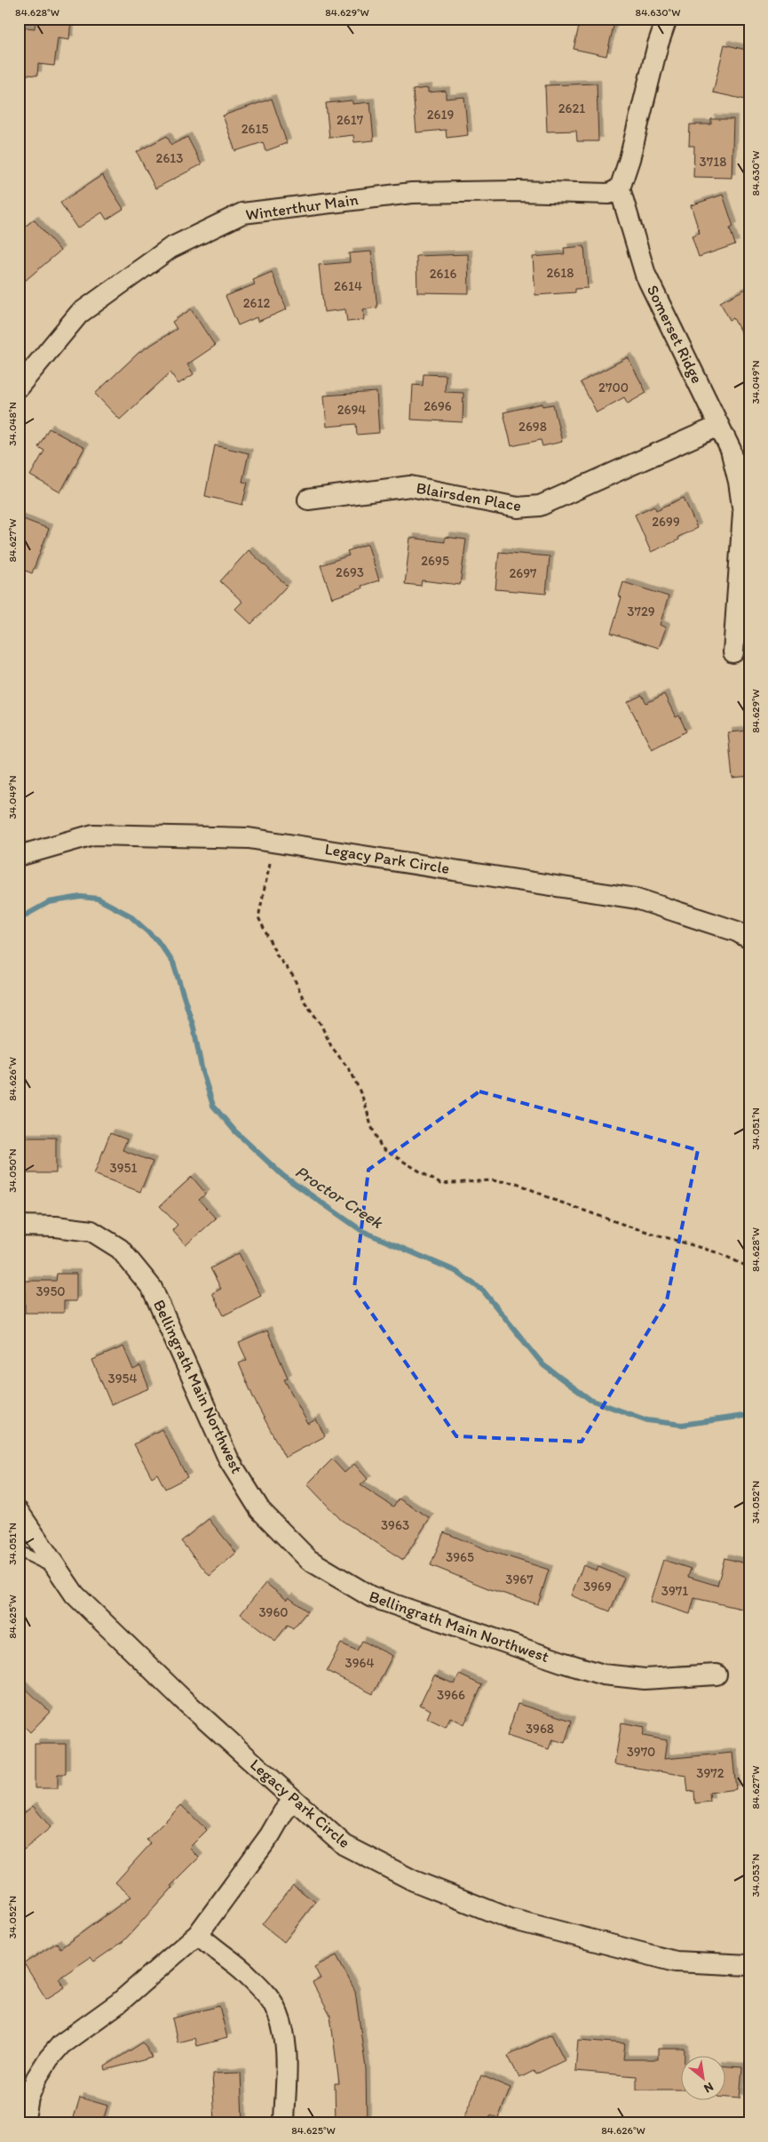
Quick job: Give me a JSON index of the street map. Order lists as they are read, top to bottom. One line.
{"streets":{"street":["Winterthur Main","Somerset Ridge","Blairsden Place","Legacy Park Circle","Bellingrath Main Northwest"]},"crossings":[["Winterthur Main","Somerset Ridge"],["Somerset Ridge","Blairsden Place"]],"water":["Proctor Creek"],"house_numbers":["2621","2619","2617","2615","2613","3718","2618","2616","2614","2612","2700","2696","2694","2698","2699","2695","2693","2697","3729","3951","3950","3954","3963","3965","3967","3969","3971","3960","3964","3966","3968","3970","3972"],"north":"bottom right","coordinates":["84.628°W","84.629°W","84.630°W","34.049°N","34.048°N","84.627°W","84.626°W","34.051°N","34.050°N","34.052°N","84.625°W","34.053°N"]}
